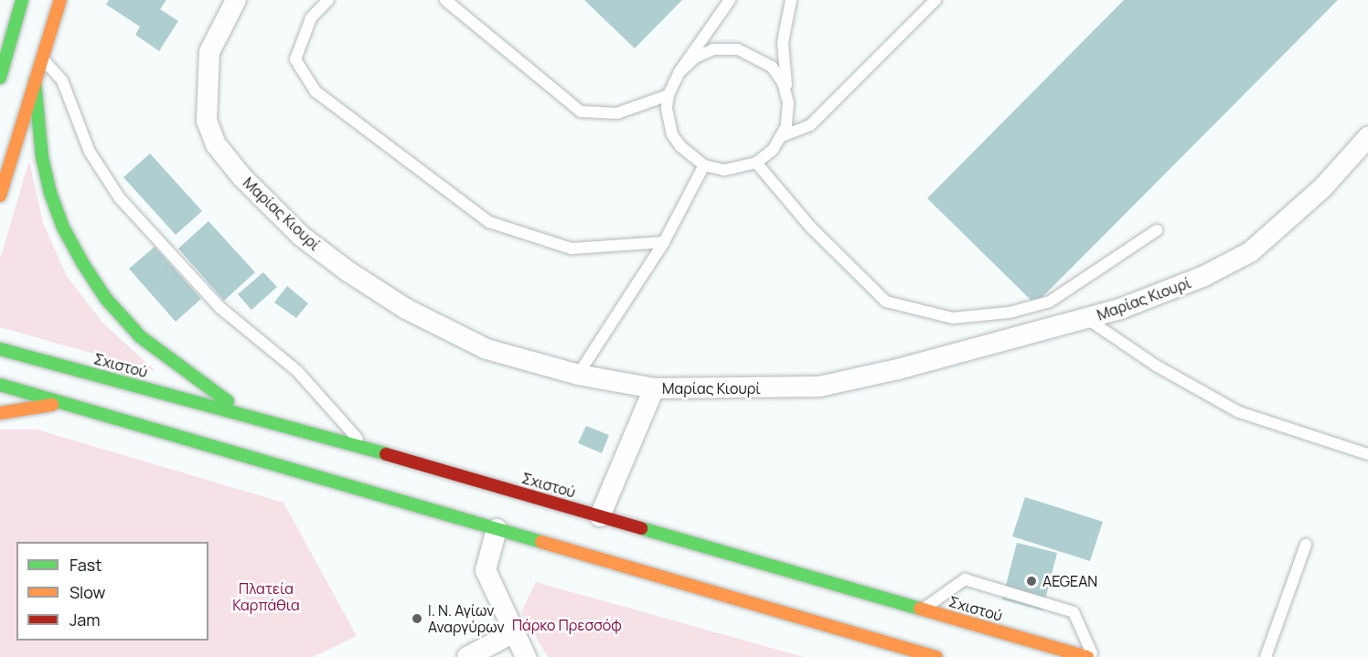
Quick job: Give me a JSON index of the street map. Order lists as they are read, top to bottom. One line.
{"streets":{"main road":["Σχιστού"],"street":["Μαρίας Κιουρί"]},"parks":["Πλατεία Καρπάθια","Πάρκο Πρεσσόφ"],"places":["AEGEAN","Ι. Ν. Αγίων Αναργύρων"],"legend":["Fast","Slow","Jam"]}
